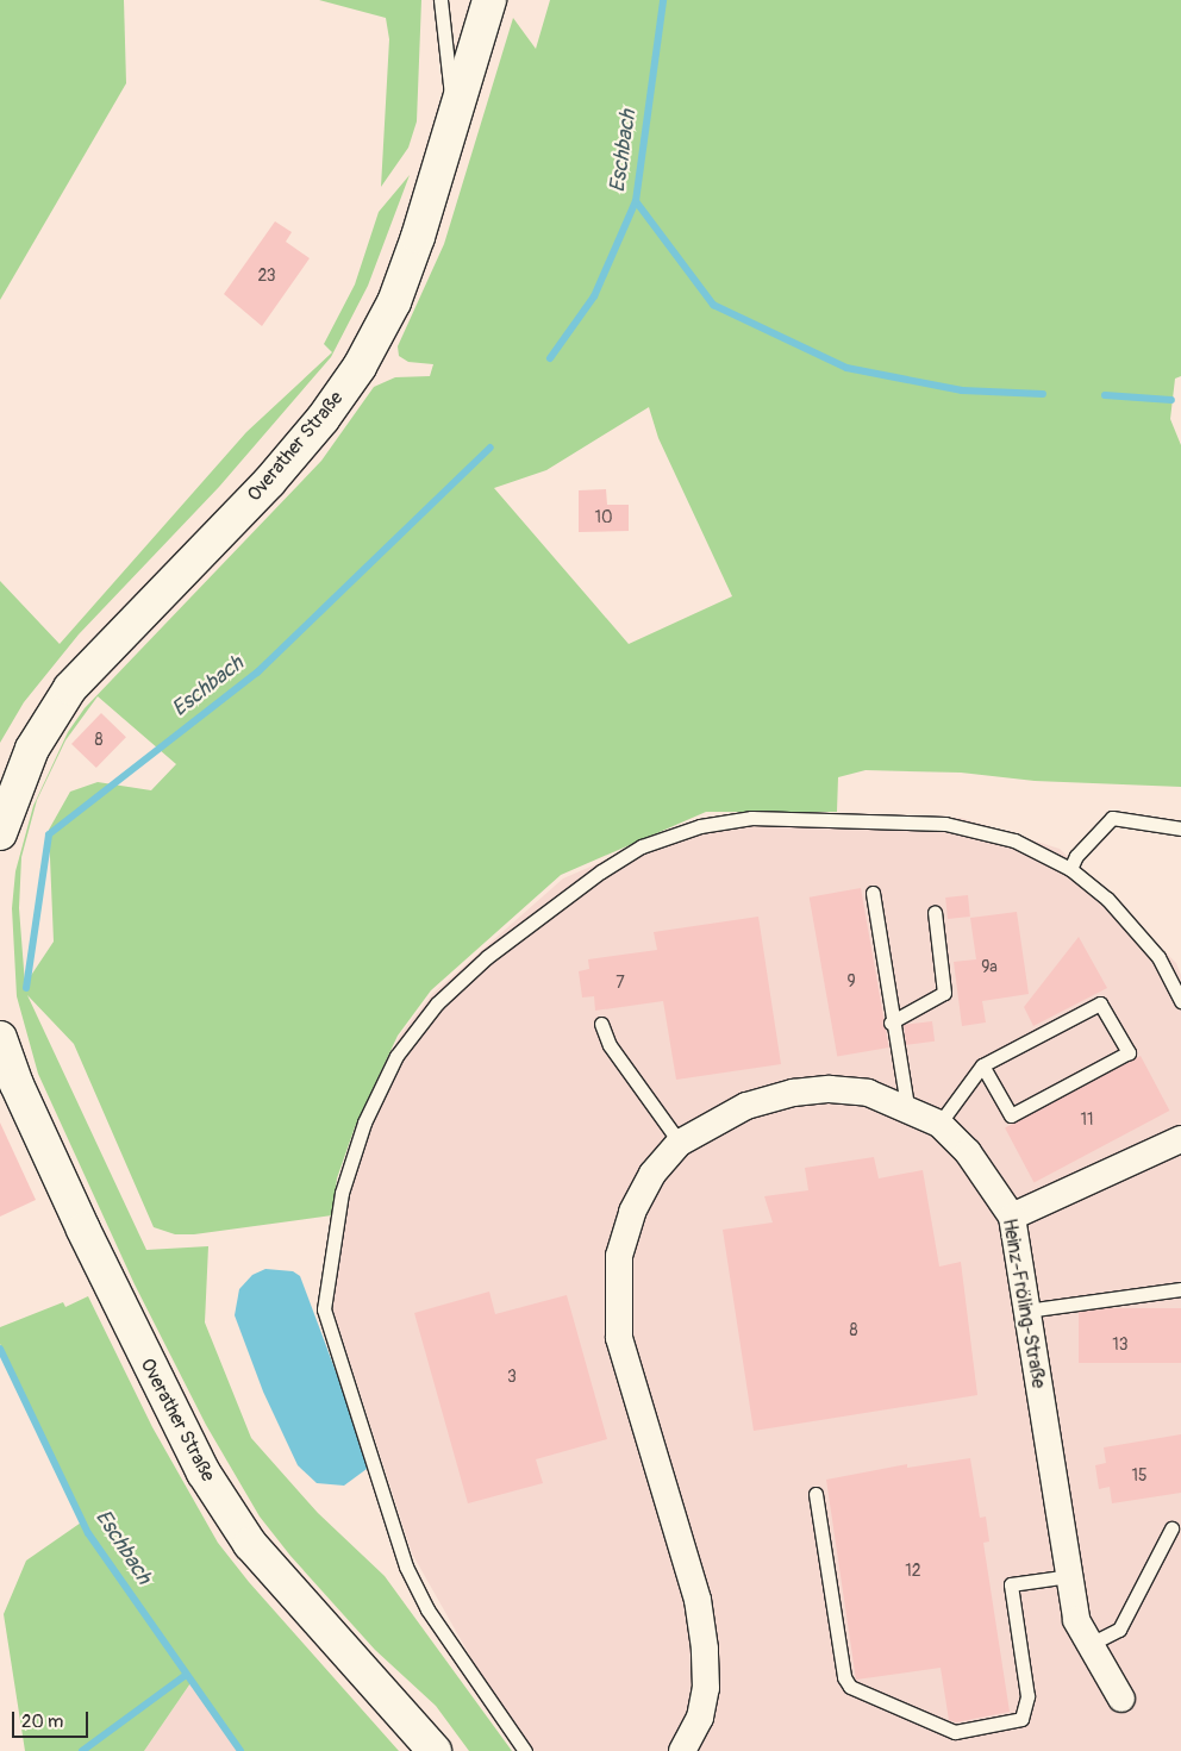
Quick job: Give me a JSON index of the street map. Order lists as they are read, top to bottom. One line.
{"streets":{"main road":["Overather Straße"],"street":["Heinz-Fröling-Straße"]},"water":["Eschbach"],"house_numbers":["23","10","8","9a","9","7","11","8","13","3","15","12"],"scale_bar":"20 m"}
